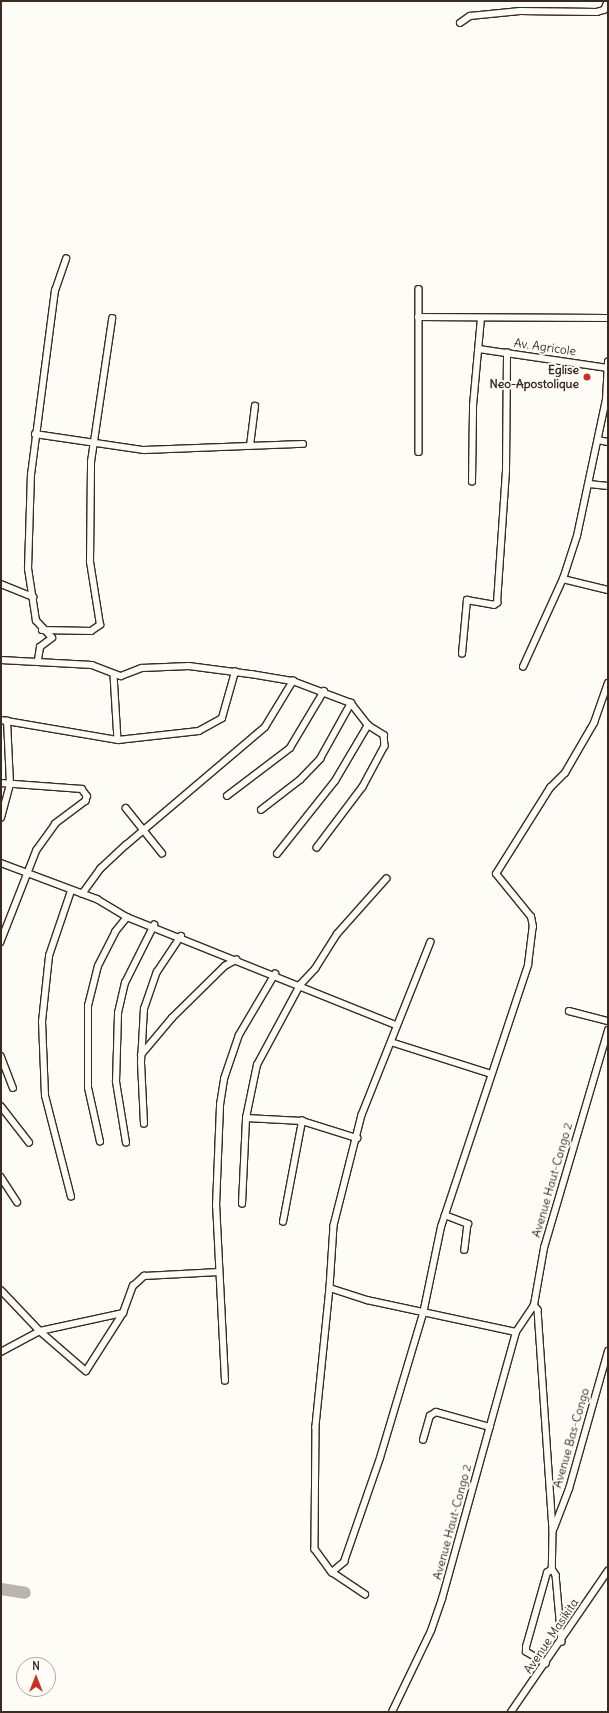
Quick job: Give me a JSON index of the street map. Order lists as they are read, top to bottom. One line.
{"streets":{"street":["Av. Agricole","Avenue Haut-Congo 2","Avenue Bas-Congo","Avenue Masikita"]},"places":["Eglise Neo-Apostolique"],"north":"top"}
